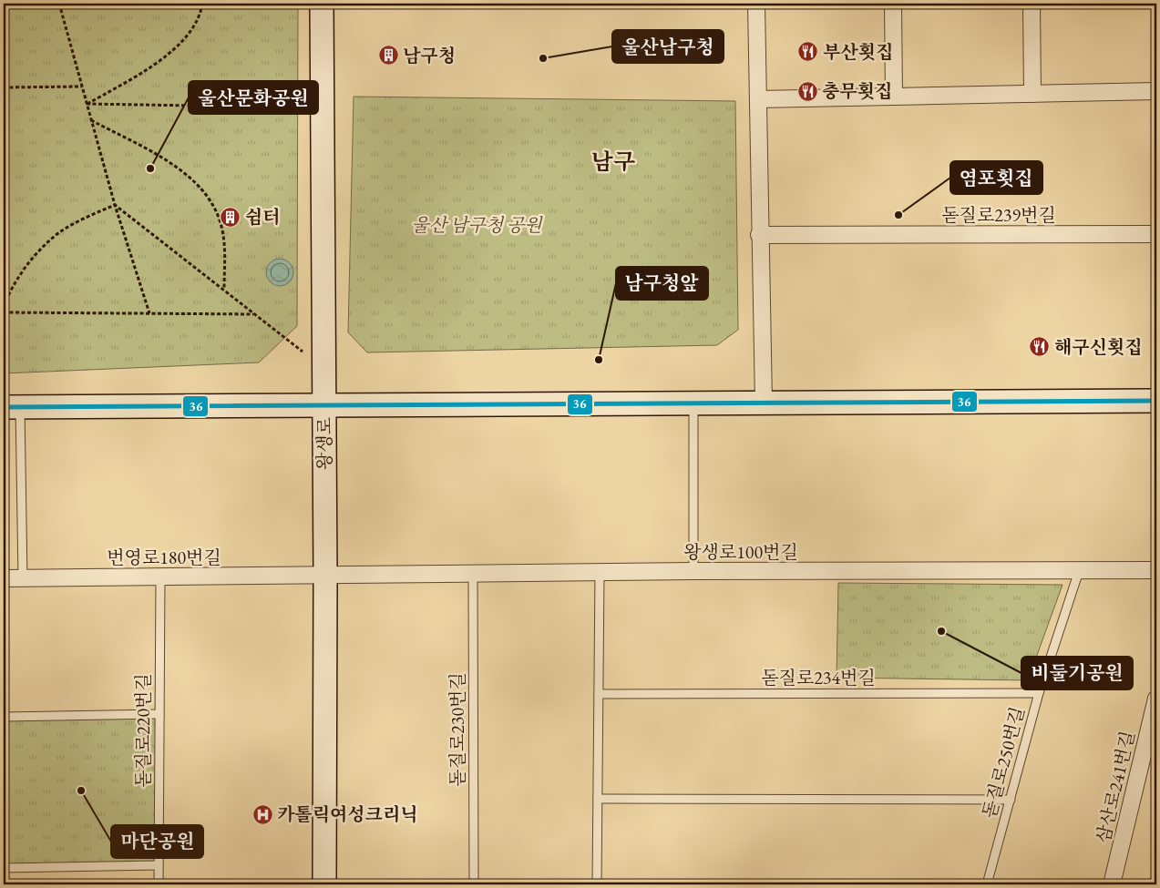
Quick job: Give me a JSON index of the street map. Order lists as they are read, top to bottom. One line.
{"streets":{"main road":["왕생로"],"street":["돋질로239번길","왕생로100번길","번영로180번길","삼산로241번길"],"lane":["돋질로234번길","돋질로230번길","돋질로220번길","돋질로250번길"]},"crossings":[["왕생로","왕생로100번길"],["왕생로","번영로180번길"],["왕생로100번길","번영로180번길"],["왕생로100번길","돋질로230번길"],["왕생로100번길","돋질로250번길"],["번영로180번길","돋질로220번길"],["돋질로234번길","돋질로250번길"]],"districts":["남구"],"parks":["울산 남구청 공원"],"places":{"restaurant":["부산횟집","충무횟집","해구신횟집"],"building":["남구청","쉼터"],"other":["울산남구청","울산문화공원","염포횟집","남구청앞","비둘기공원","마단공원"],"hospital":["카톨릭여성크리닉"]},"lines":["transit line 36"]}
